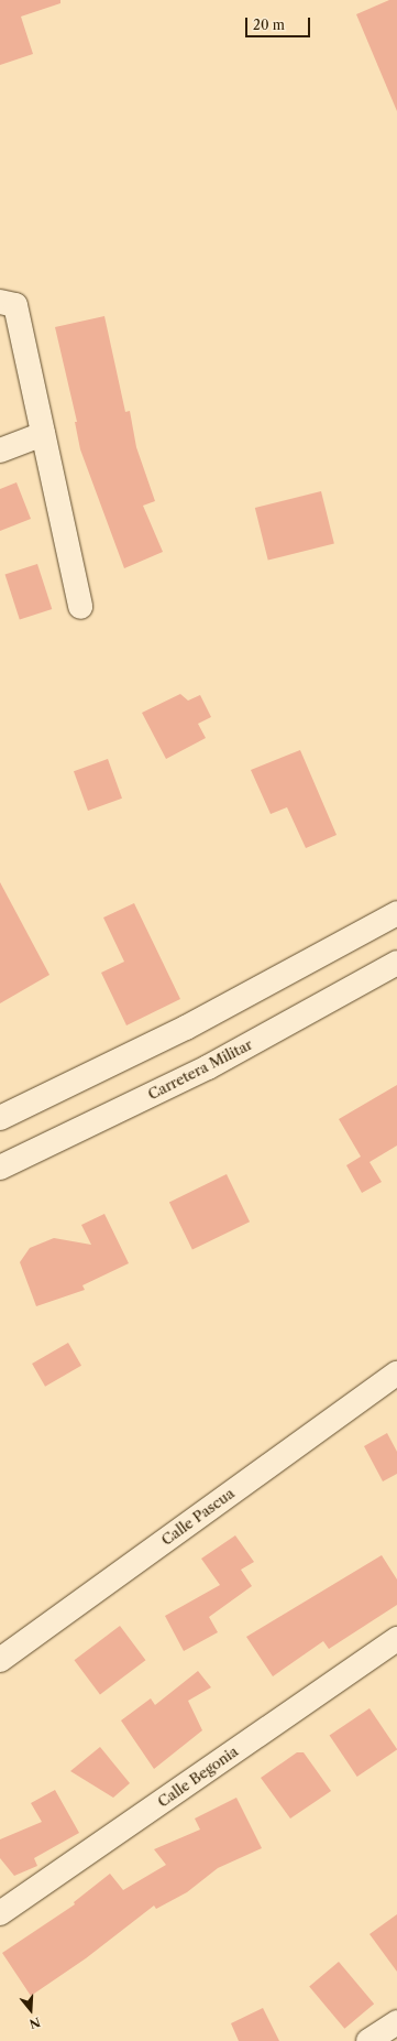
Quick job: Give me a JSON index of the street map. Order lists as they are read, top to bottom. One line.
{"streets":{"street":["Carretera Militar","Calle Pascua","Calle Begonia"]},"scale_bar":"20 m","north":"bottom"}
